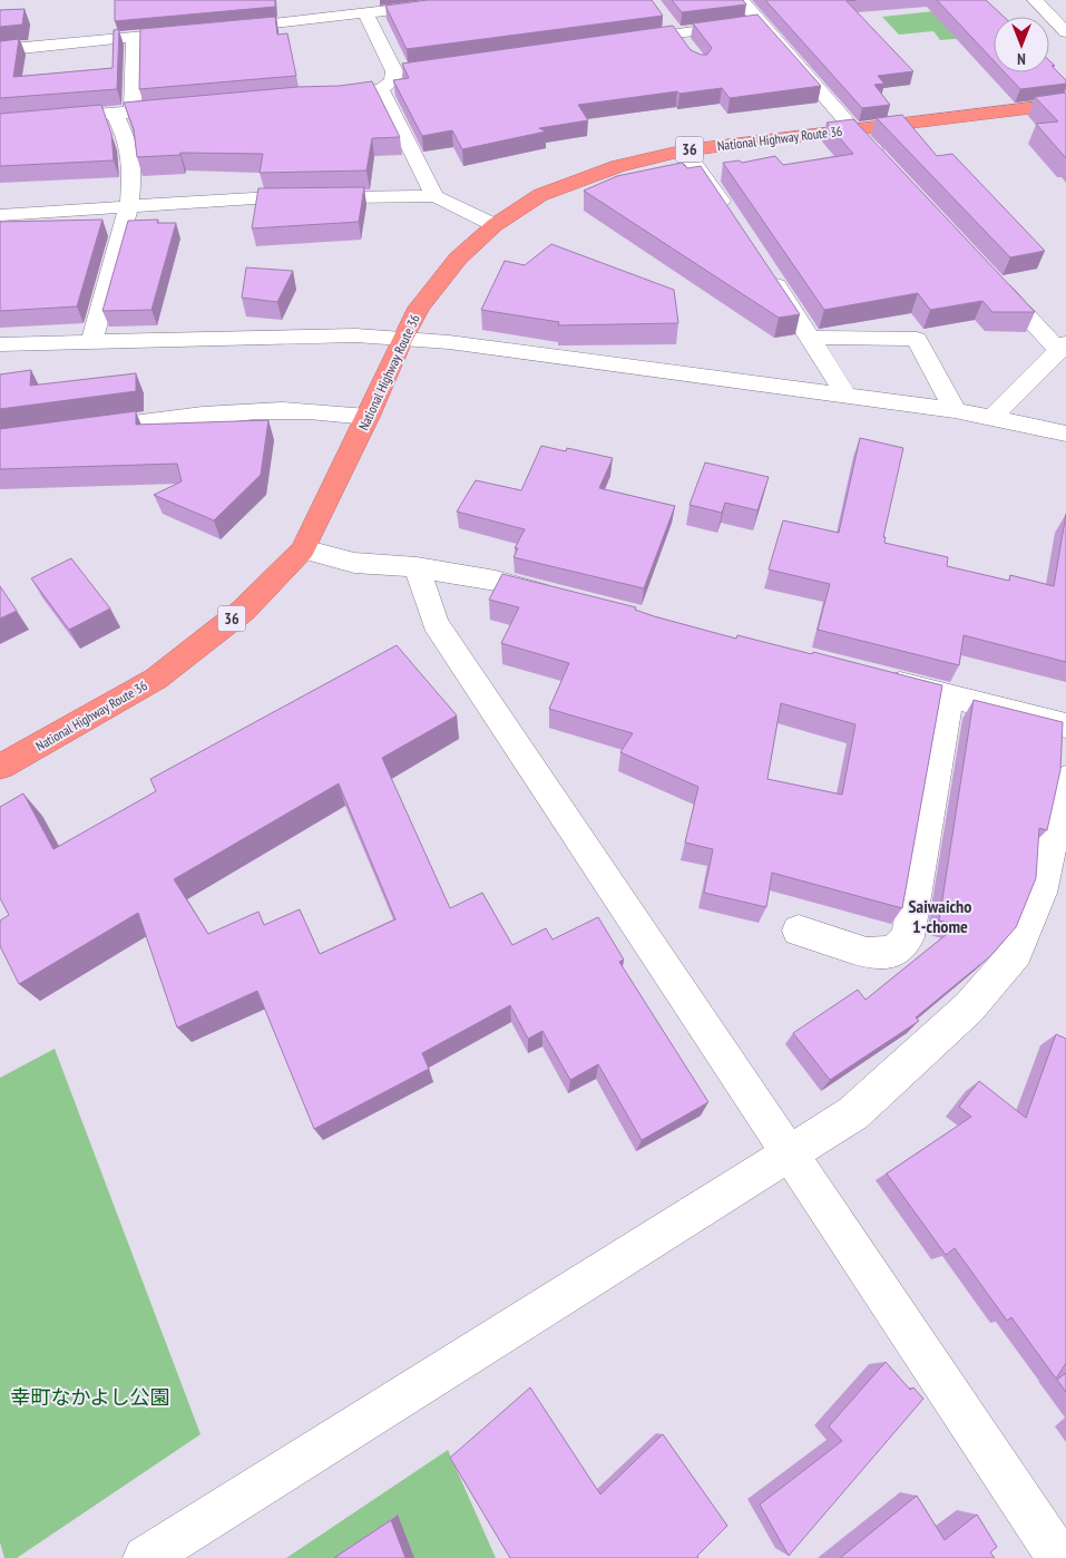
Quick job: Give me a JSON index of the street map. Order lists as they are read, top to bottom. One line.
{"streets":{"highway":["National Highway Route 36","36"]},"districts":["Saiwaicho 1-chome"],"parks":["幸町なかよし公園"],"north":"bottom"}
